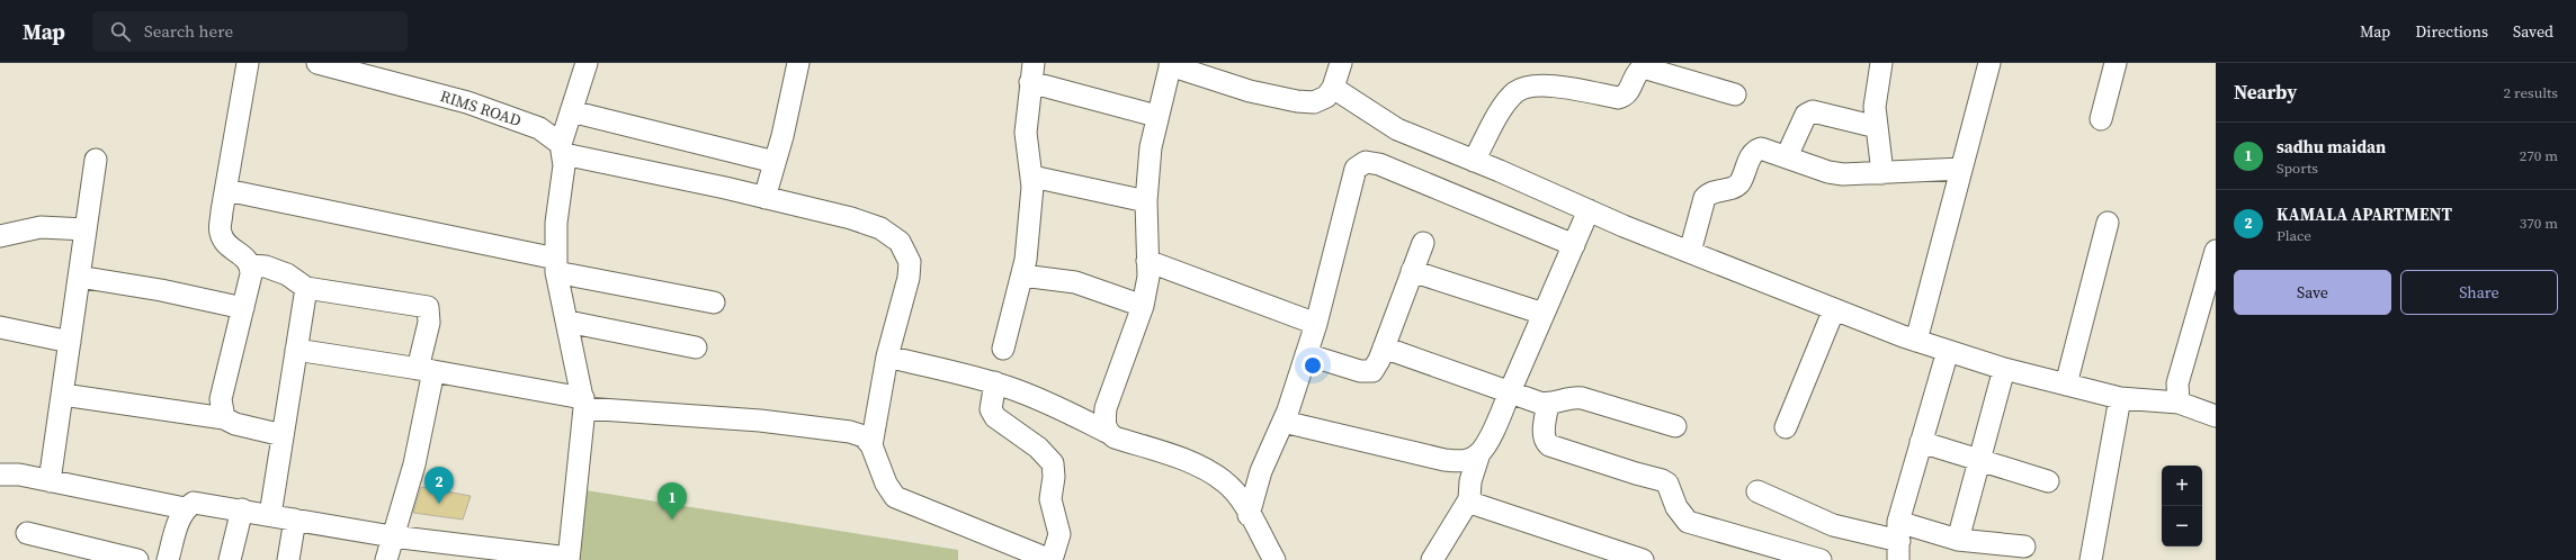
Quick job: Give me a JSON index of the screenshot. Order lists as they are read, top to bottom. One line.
{"streets":{"street":["RIMS ROAD"]},"page":{"header":"Map","search":"Search here","nav":["Map","Directions","Saved"],"heading":["Nearby","2 results"],"list":[{"mark":"1","name":"sadhu maidan","note":"Sports","value":"270 m"},{"mark":"2","name":"KAMALA APARTMENT","note":"Place","value":"370 m"}],"buttons":["Save","Share"],"map_buttons":["+","−"],"pins":["2","1"]}}
